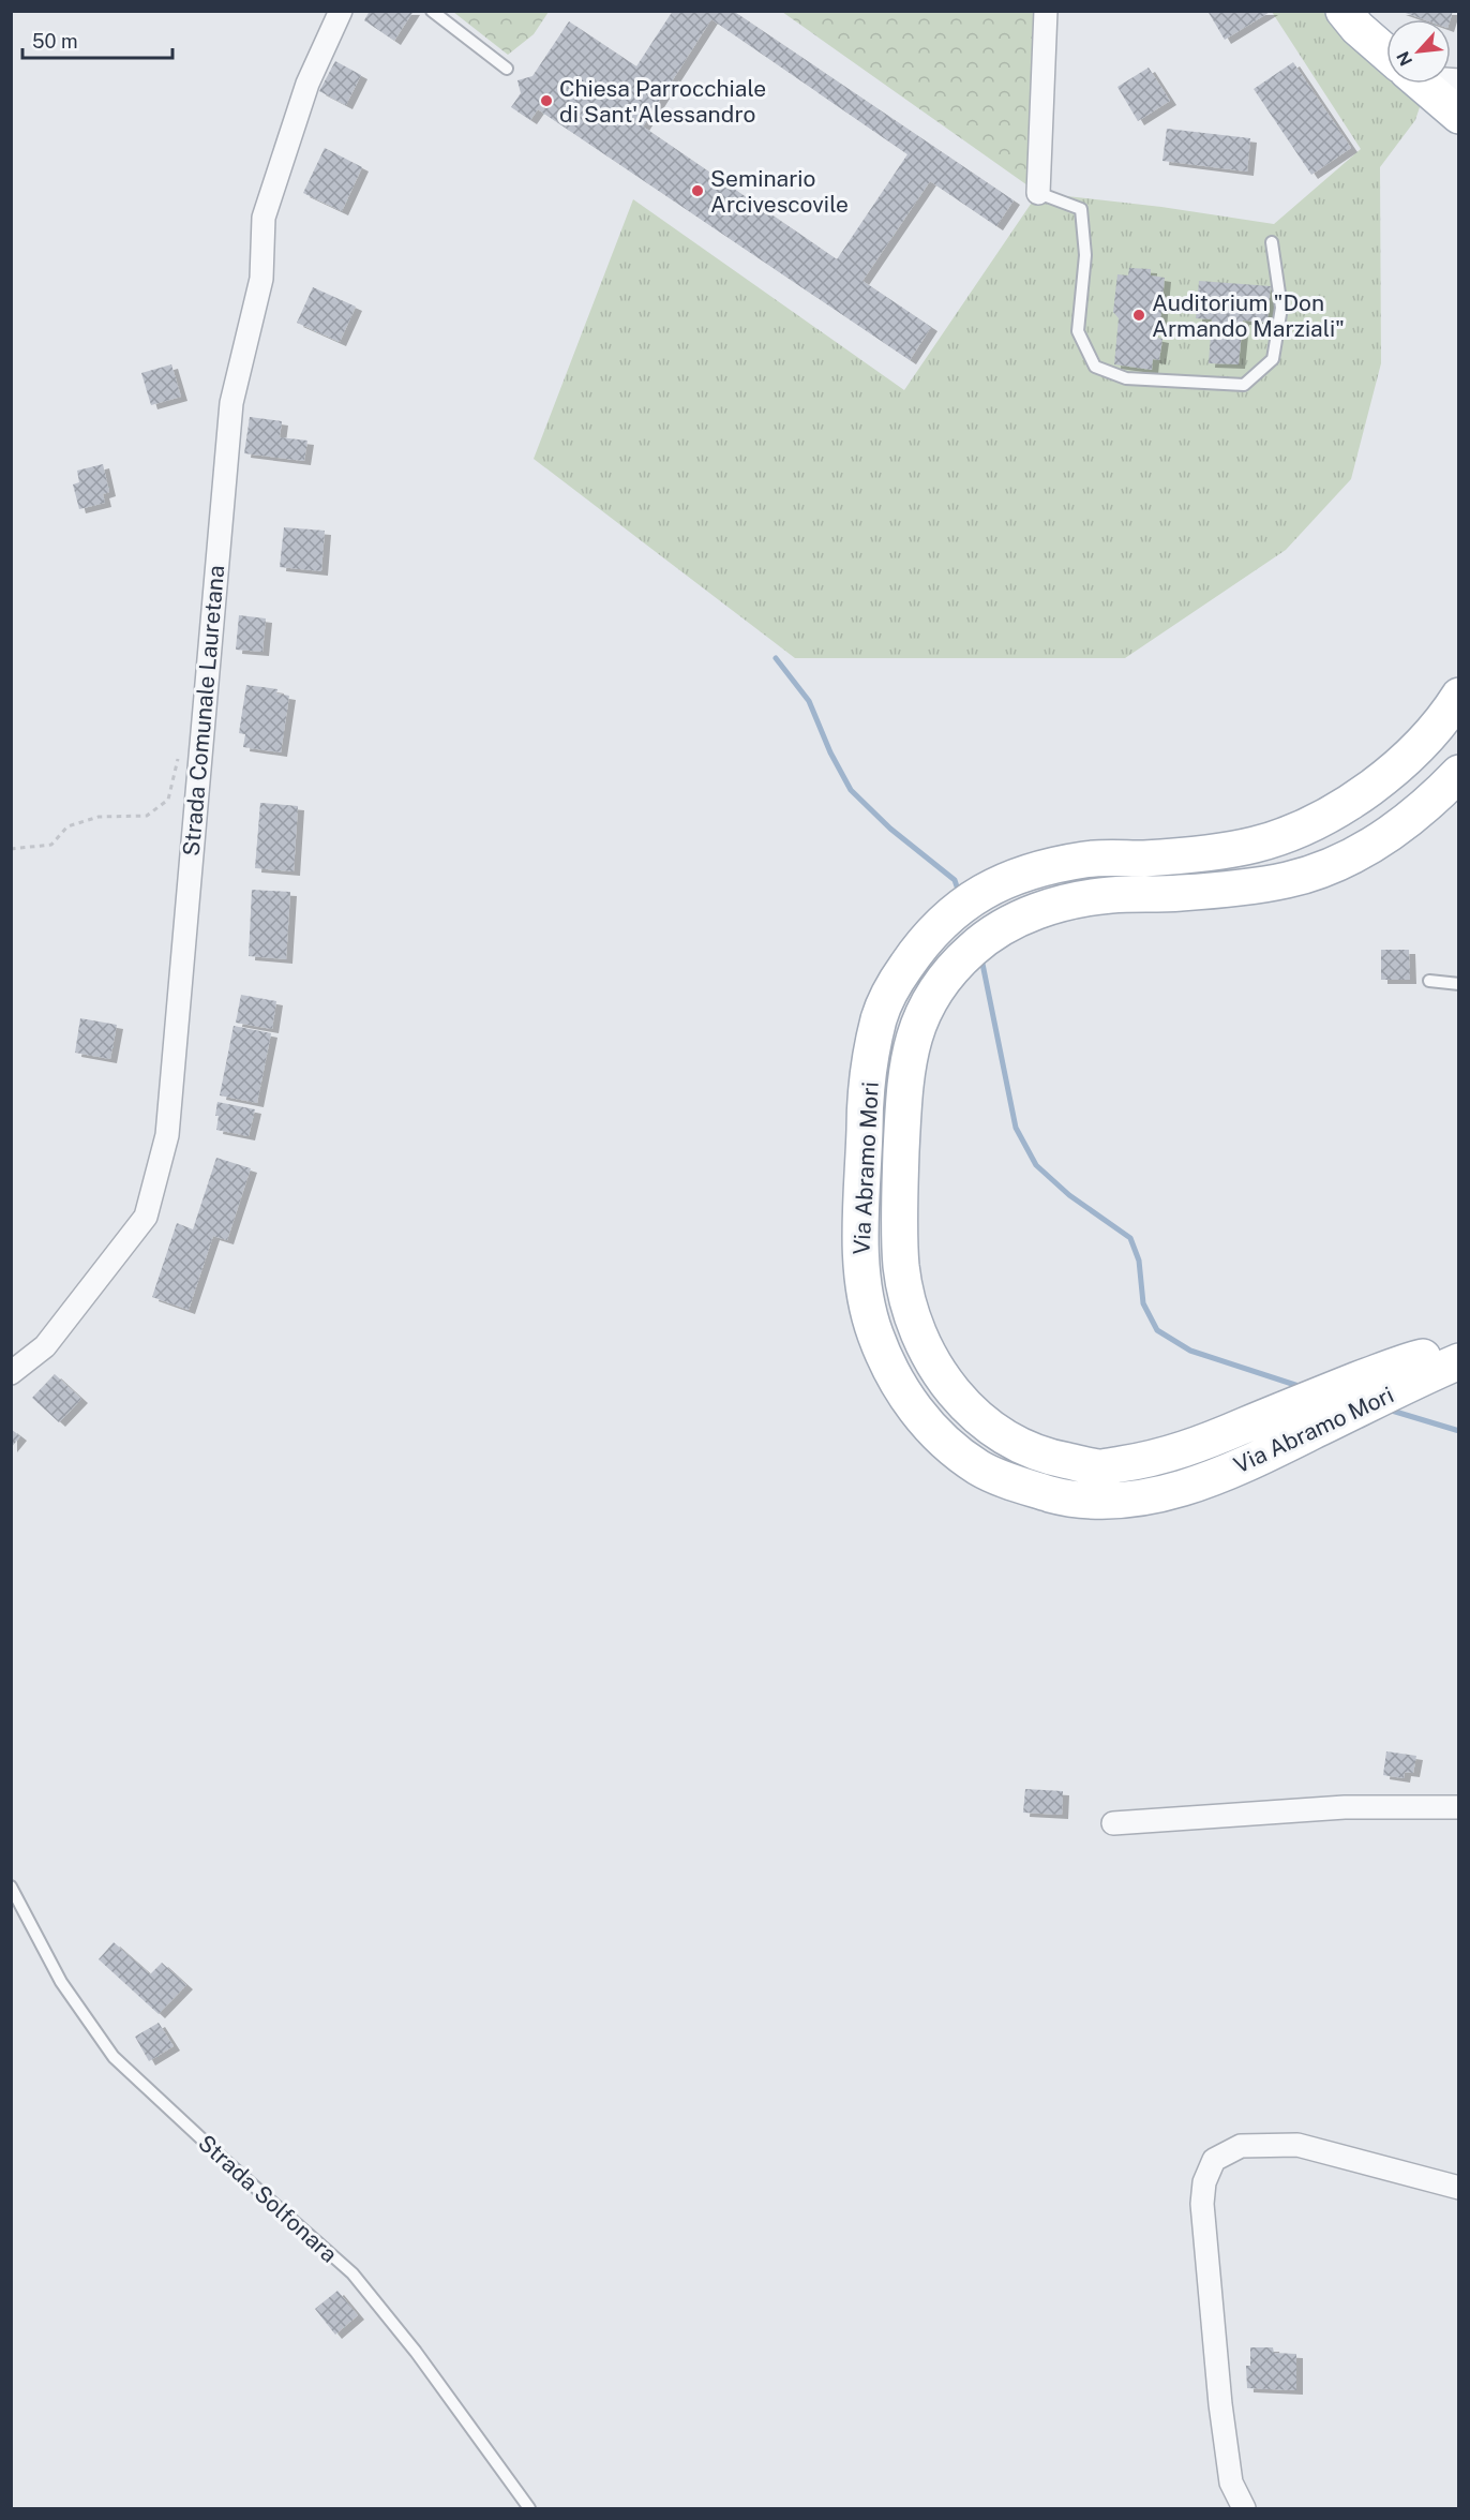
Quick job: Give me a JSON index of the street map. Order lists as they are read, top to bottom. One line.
{"streets":{"main road":["Via Abramo Mori"],"street":["Strada Comunale Lauretana"],"lane":["Strada Solfonara"]},"places":["Chiesa Parrocchiale di Sant'Alessandro","Seminario Arcivescovile","Auditorium \"Don Armando Marziali\""],"scale_bar":"50 m","north":"bottom left"}
